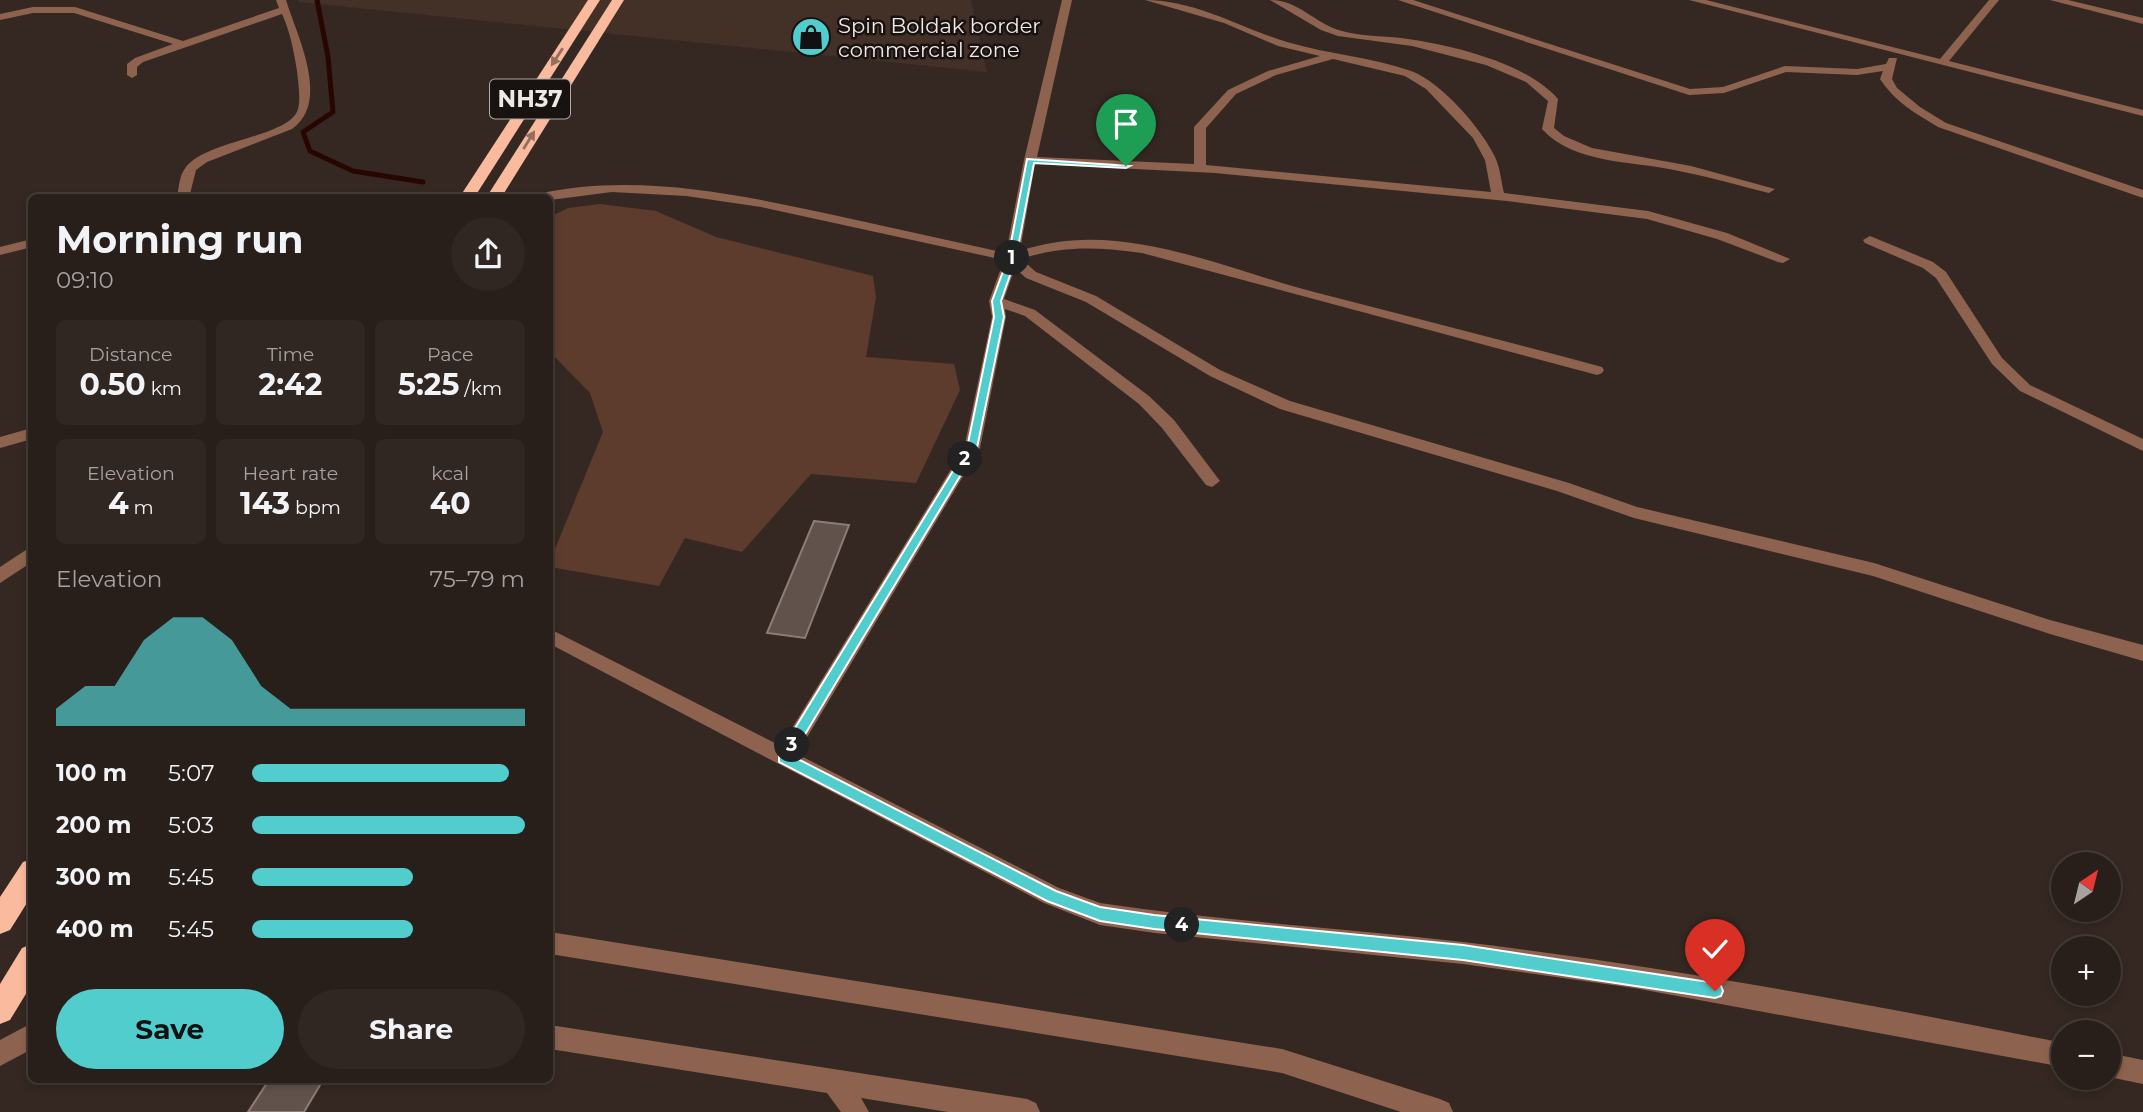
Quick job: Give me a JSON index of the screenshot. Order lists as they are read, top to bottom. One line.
{"streets":{"highway":["NH37"]},"places":{"shop":["Spin Boldak border commercial zone"]},"north":"top right","page":{"heading":["Morning run","09:10"],"pins":["1","2","3","4"],"stats":[["Distance","0.50 km"],["Time","2:42"],["Pace","5:25 /km"],["Elevation","4 m"],["Heart rate","143 bpm"],["kcal","40"]],"chart":["Elevation","75–79 m"],"list":[{"name":"100 m","note":"5:07"},{"name":"200 m","note":"5:03"},{"name":"300 m","note":"5:45"},{"name":"400 m","note":"5:45"}],"map_buttons":["+","−"],"buttons":["Save","Share"]}}
